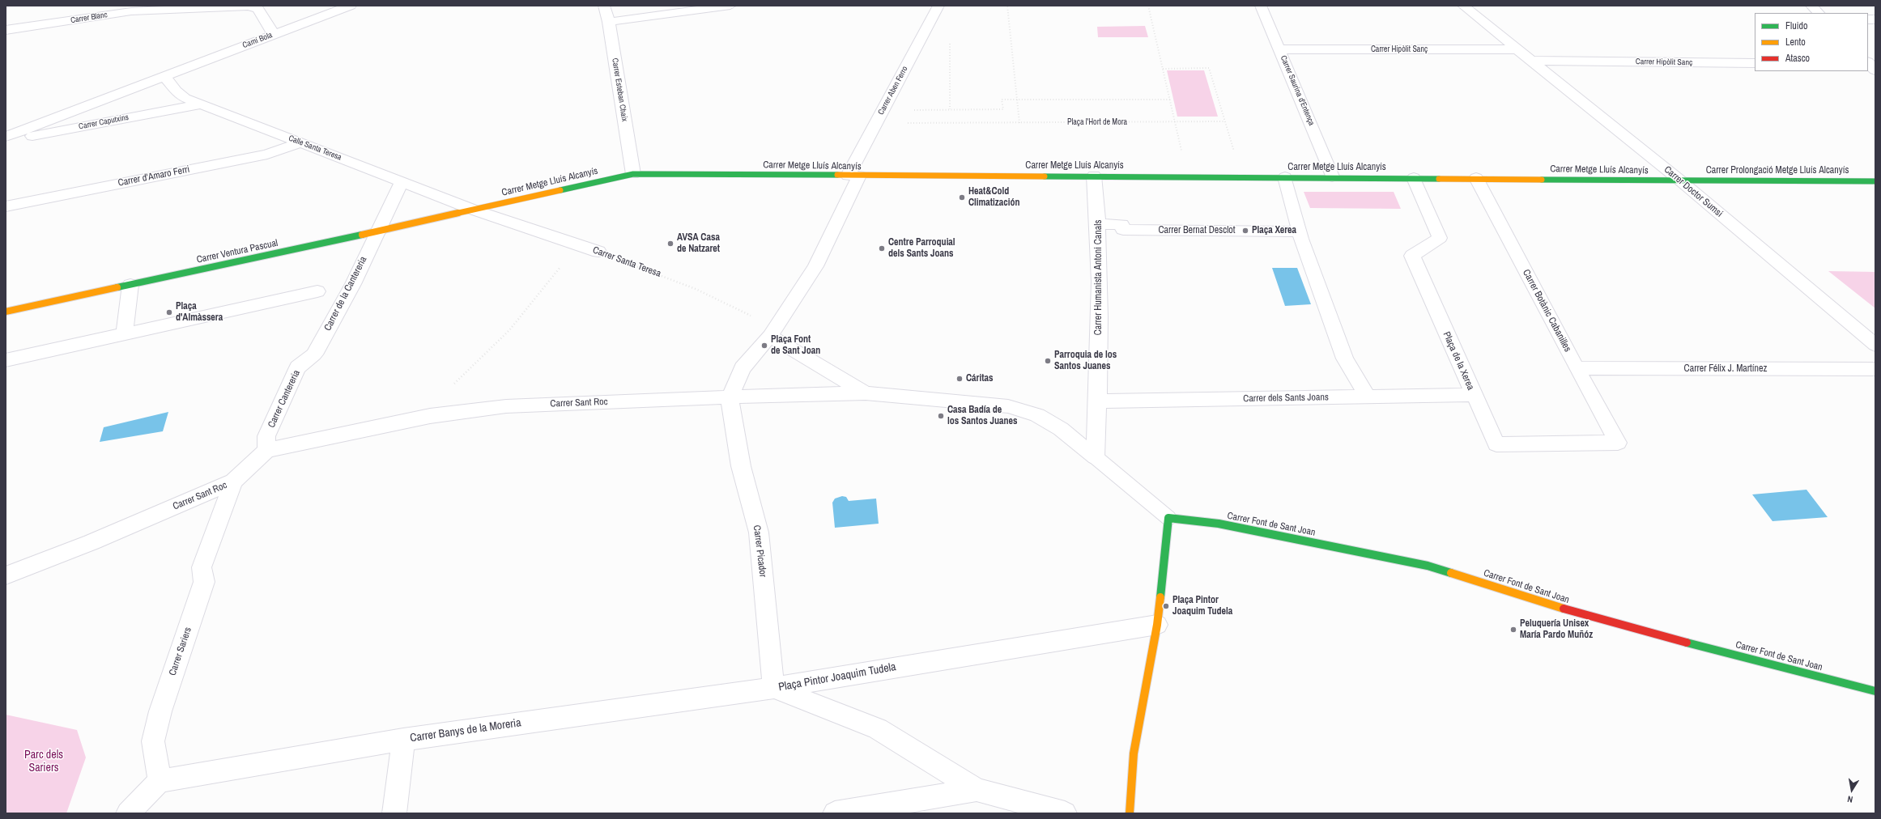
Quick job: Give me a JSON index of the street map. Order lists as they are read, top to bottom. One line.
{"streets":{"street":["Carrer Blanc","Camí Bola","Carrer Hipòlit Sanç","Carrer Esteban Chaix","Carrer Aben Ferro","Carrer Saurina d'Entença","Carrer Caputxins","Calle Santa Teresa","Carrer Metge Lluís Alcanyís","Carrer Prolongació Metge Lluís Alcanyís","Carrer d'Amaro Ferri","Carrer Doctor Sumsi","Carrer Bernat Desclot","Carrer Ventura Pascual","Carrer Santa Teresa","Carrer Humanista Antoni Canals","Carrer de la Cantereria","Carrer Botànic Cabanilles","Plaça de la Xerea","Carrer Félix J. Martínez","Carrer dels Sants Joans","Carrer Cantereria","Carrer Sant Roc","Carrer Font de Sant Joan","Carrer Picador","Carrer Sariers","Plaça Pintor Joaquim Tudela","Carrer Banys de la Moreria"],"path":["Plaça l'Hort de Mora"]},"crossings":[["Carrer Blanc","Camí Bola"],["Camí Bola","Carrer Caputxins"],["Camí Bola","Calle Santa Teresa"],["Carrer Hipòlit Sanç","Carrer Saurina d'Entença"],["Carrer Hipòlit Sanç","Carrer Doctor Sumsi"],["Carrer Esteban Chaix","Carrer Metge Lluís Alcanyís"],["Carrer Aben Ferro","Carrer Metge Lluís Alcanyís"],["Carrer Aben Ferro","Carrer Santa Teresa"],["Carrer Saurina d'Entença","Carrer Metge Lluís Alcanyís"],["Carrer Caputxins","Calle Santa Teresa"],["Calle Santa Teresa","Carrer Metge Lluís Alcanyís"],["Calle Santa Teresa","Carrer d'Amaro Ferri"],["Calle Santa Teresa","Carrer Ventura Pascual"],["Calle Santa Teresa","Carrer Santa Teresa"],["Calle Santa Teresa","Carrer de la Cantereria"],["Carrer Metge Lluís Alcanyís","Carrer Prolongació Metge Lluís Alcanyís"],["Carrer Metge Lluís Alcanyís","Carrer Doctor Sumsi"],["Carrer Metge Lluís Alcanyís","Carrer Ventura Pascual"],["Carrer Metge Lluís Alcanyís","Carrer Santa Teresa"],["Carrer Metge Lluís Alcanyís","Carrer Humanista Antoni Canals"],["Carrer Metge Lluís Alcanyís","Carrer Botànic Cabanilles"],["Carrer Metge Lluís Alcanyís","Plaça de la Xerea"],["Carrer Prolongació Metge Lluís Alcanyís","Carrer Doctor Sumsi"],["Carrer Bernat Desclot","Carrer Humanista Antoni Canals"],["Carrer Ventura Pascual","Carrer Santa Teresa"],["Carrer Ventura Pascual","Carrer de la Cantereria"],["Carrer Humanista Antoni Canals","Carrer dels Sants Joans"],["Carrer de la Cantereria","Carrer Cantereria"],["Carrer Botànic Cabanilles","Plaça de la Xerea"],["Carrer Botànic Cabanilles","Carrer Félix J. Martínez"],["Plaça de la Xerea","Carrer dels Sants Joans"],["Carrer Cantereria","Carrer Sant Roc"],["Carrer Sant Roc","Carrer Picador"],["Carrer Sant Roc","Carrer Sariers"],["Carrer Picador","Plaça Pintor Joaquim Tudela"],["Carrer Picador","Carrer Banys de la Moreria"],["Carrer Sariers","Carrer Banys de la Moreria"],["Plaça Pintor Joaquim Tudela","Carrer Banys de la Moreria"]],"parks":["Parc dels Sariers"],"places":["Heat&Cold Climatización","Plaça Xerea","AVSA Casa de Natzaret","Centre Parroquial dels Sants Joans","Plaça d'Almàssera","Plaça Font de Sant Joan","Parroquia de los Santos Juanes","Cáritas","Casa Badía de los Santos Juanes","Plaça Pintor Joaquim Tudela","Peluquería Unisex María Pardo Muñóz"],"legend":["Fluido","Lento","Atasco"],"north":"bottom"}
